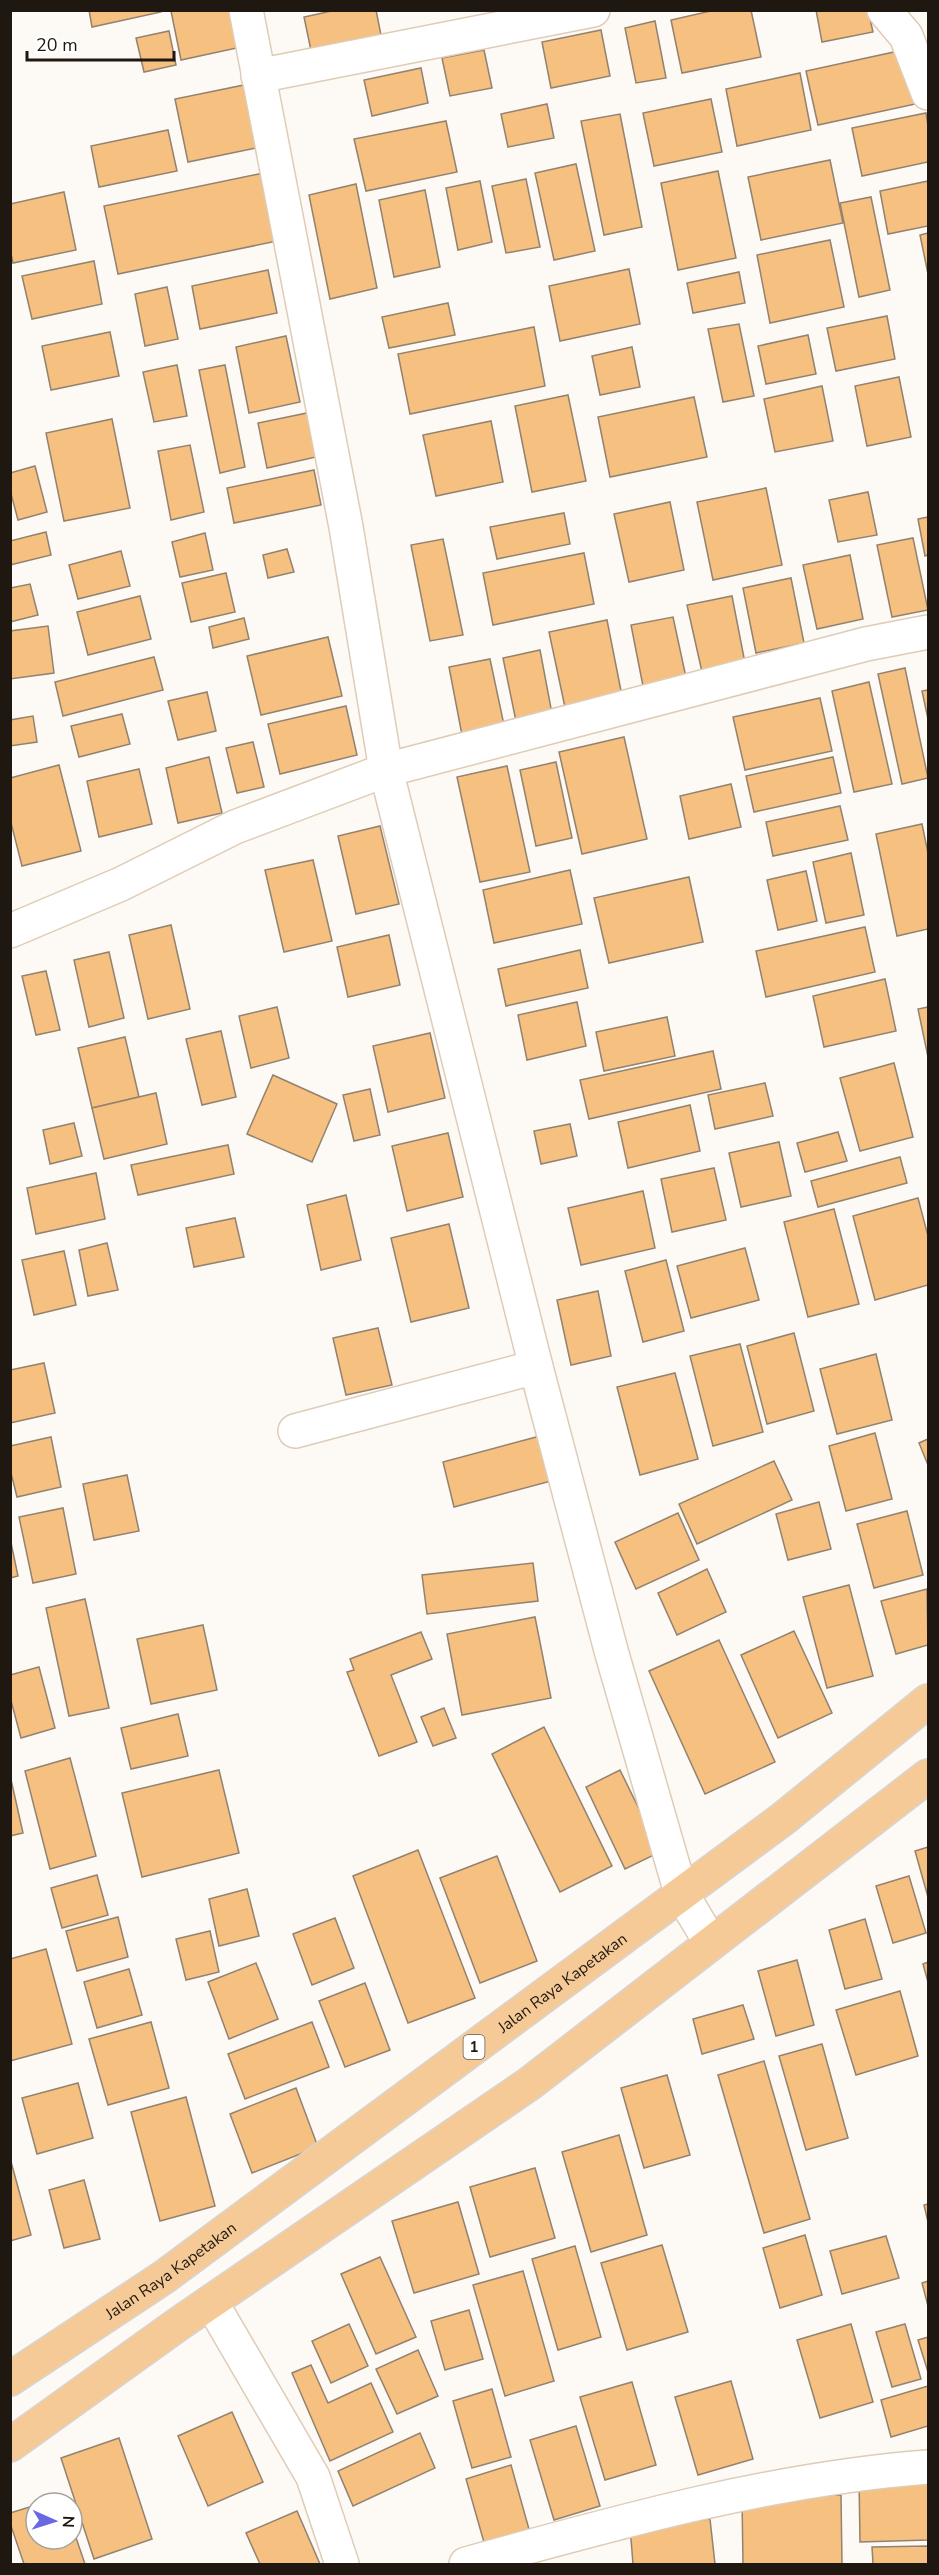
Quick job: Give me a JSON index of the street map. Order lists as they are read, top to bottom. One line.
{"streets":{"highway":["Jalan Raya Kapetakan","1"]},"scale_bar":"20 m","north":"right"}
